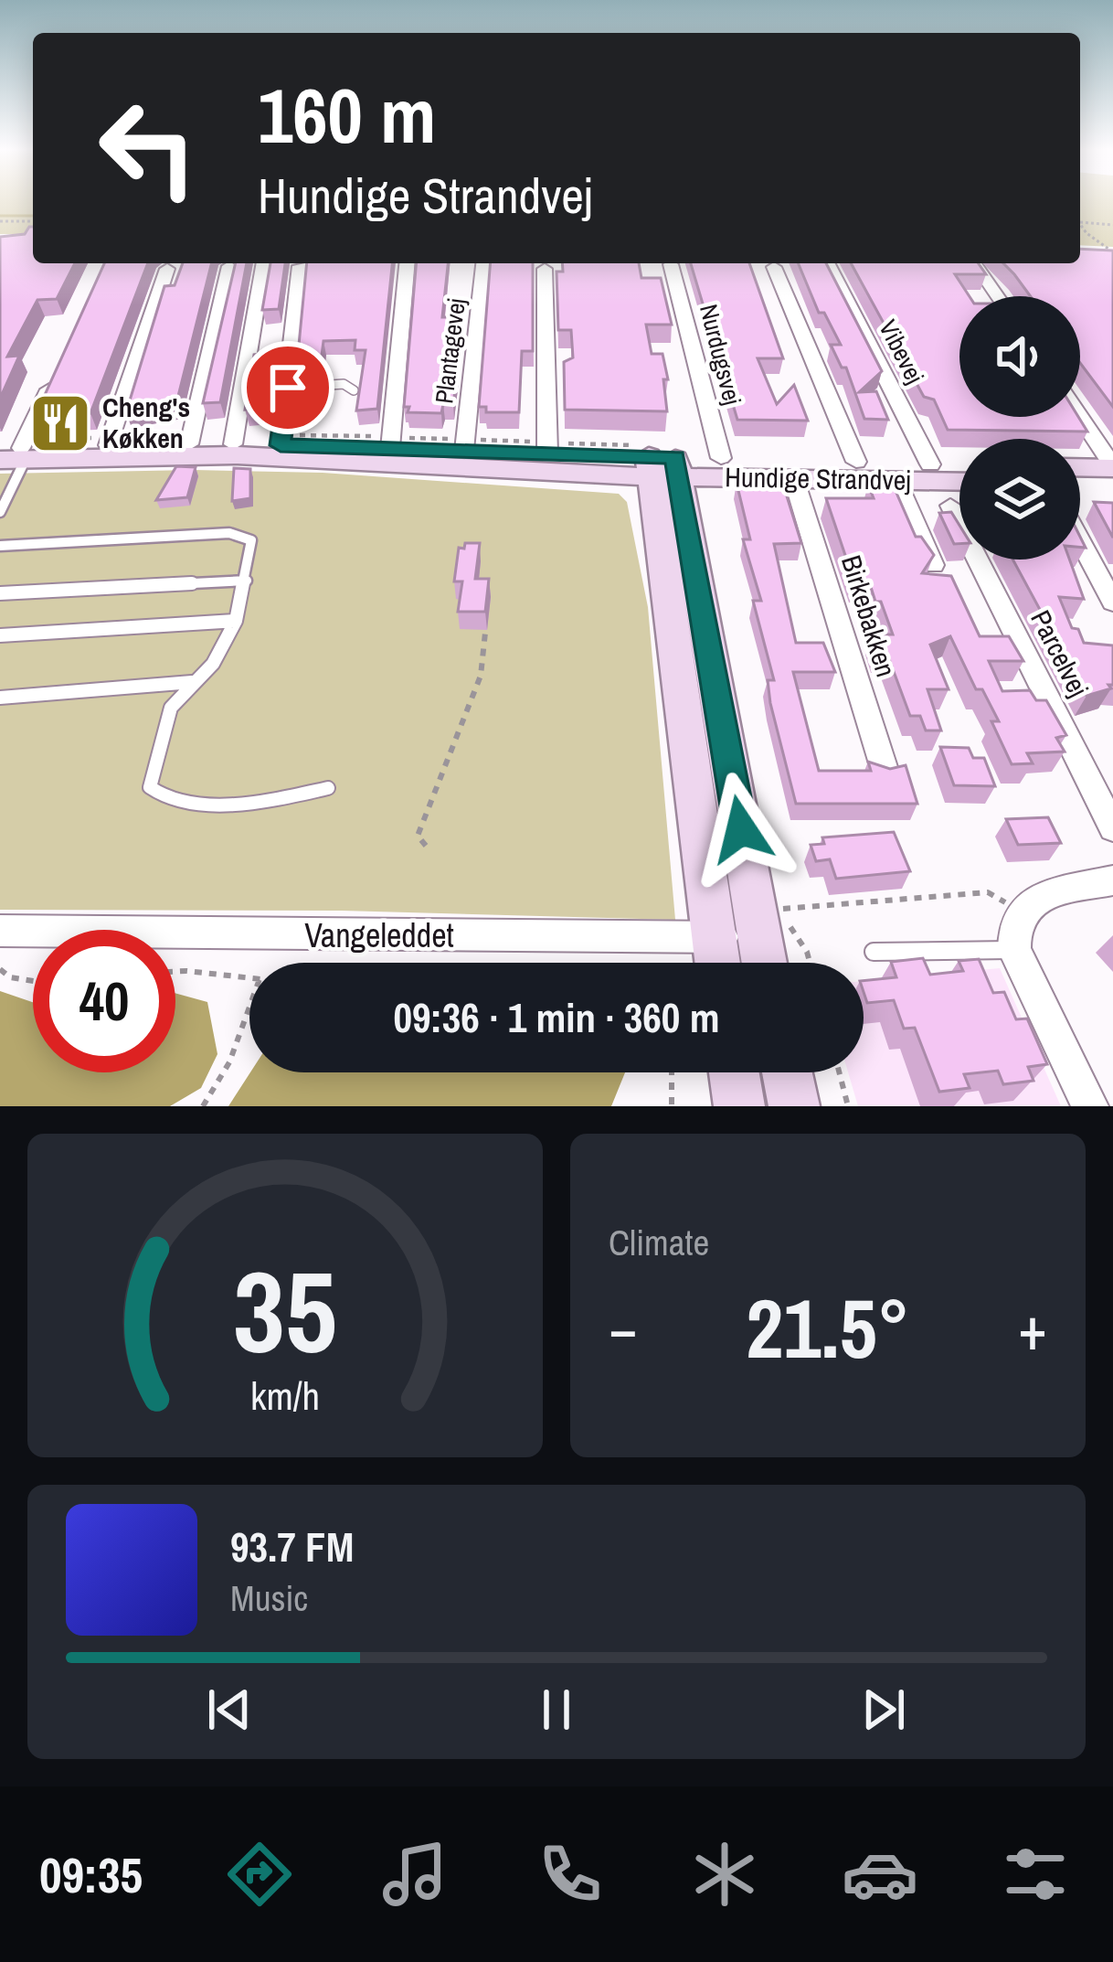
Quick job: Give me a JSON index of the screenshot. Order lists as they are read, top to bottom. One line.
{"streets":{"main road":["Hundige Strandvej"],"street":["Plantagevej","Vibevej","Nurdugsvej","Birkebakken","Parcelvej","Vangeleddet"]},"crossings":[["Plantagevej","Hundige Strandvej"],["Vibevej","Hundige Strandvej"],["Nurdugsvej","Hundige Strandvej"],["Hundige Strandvej","Birkebakken"]],"places":{"restaurant":["Cheng's Køkken"]},"page":{"turn":["160 m","Hundige Strandvej"],"limit":"40","trip":"09:36 · 1 min · 360 m","tile":"Climate","heat":["−","21.5°","+"],"song":["93.7 FM","Music"],"tabs":"09:35","gauge":["35","km/h"]}}
